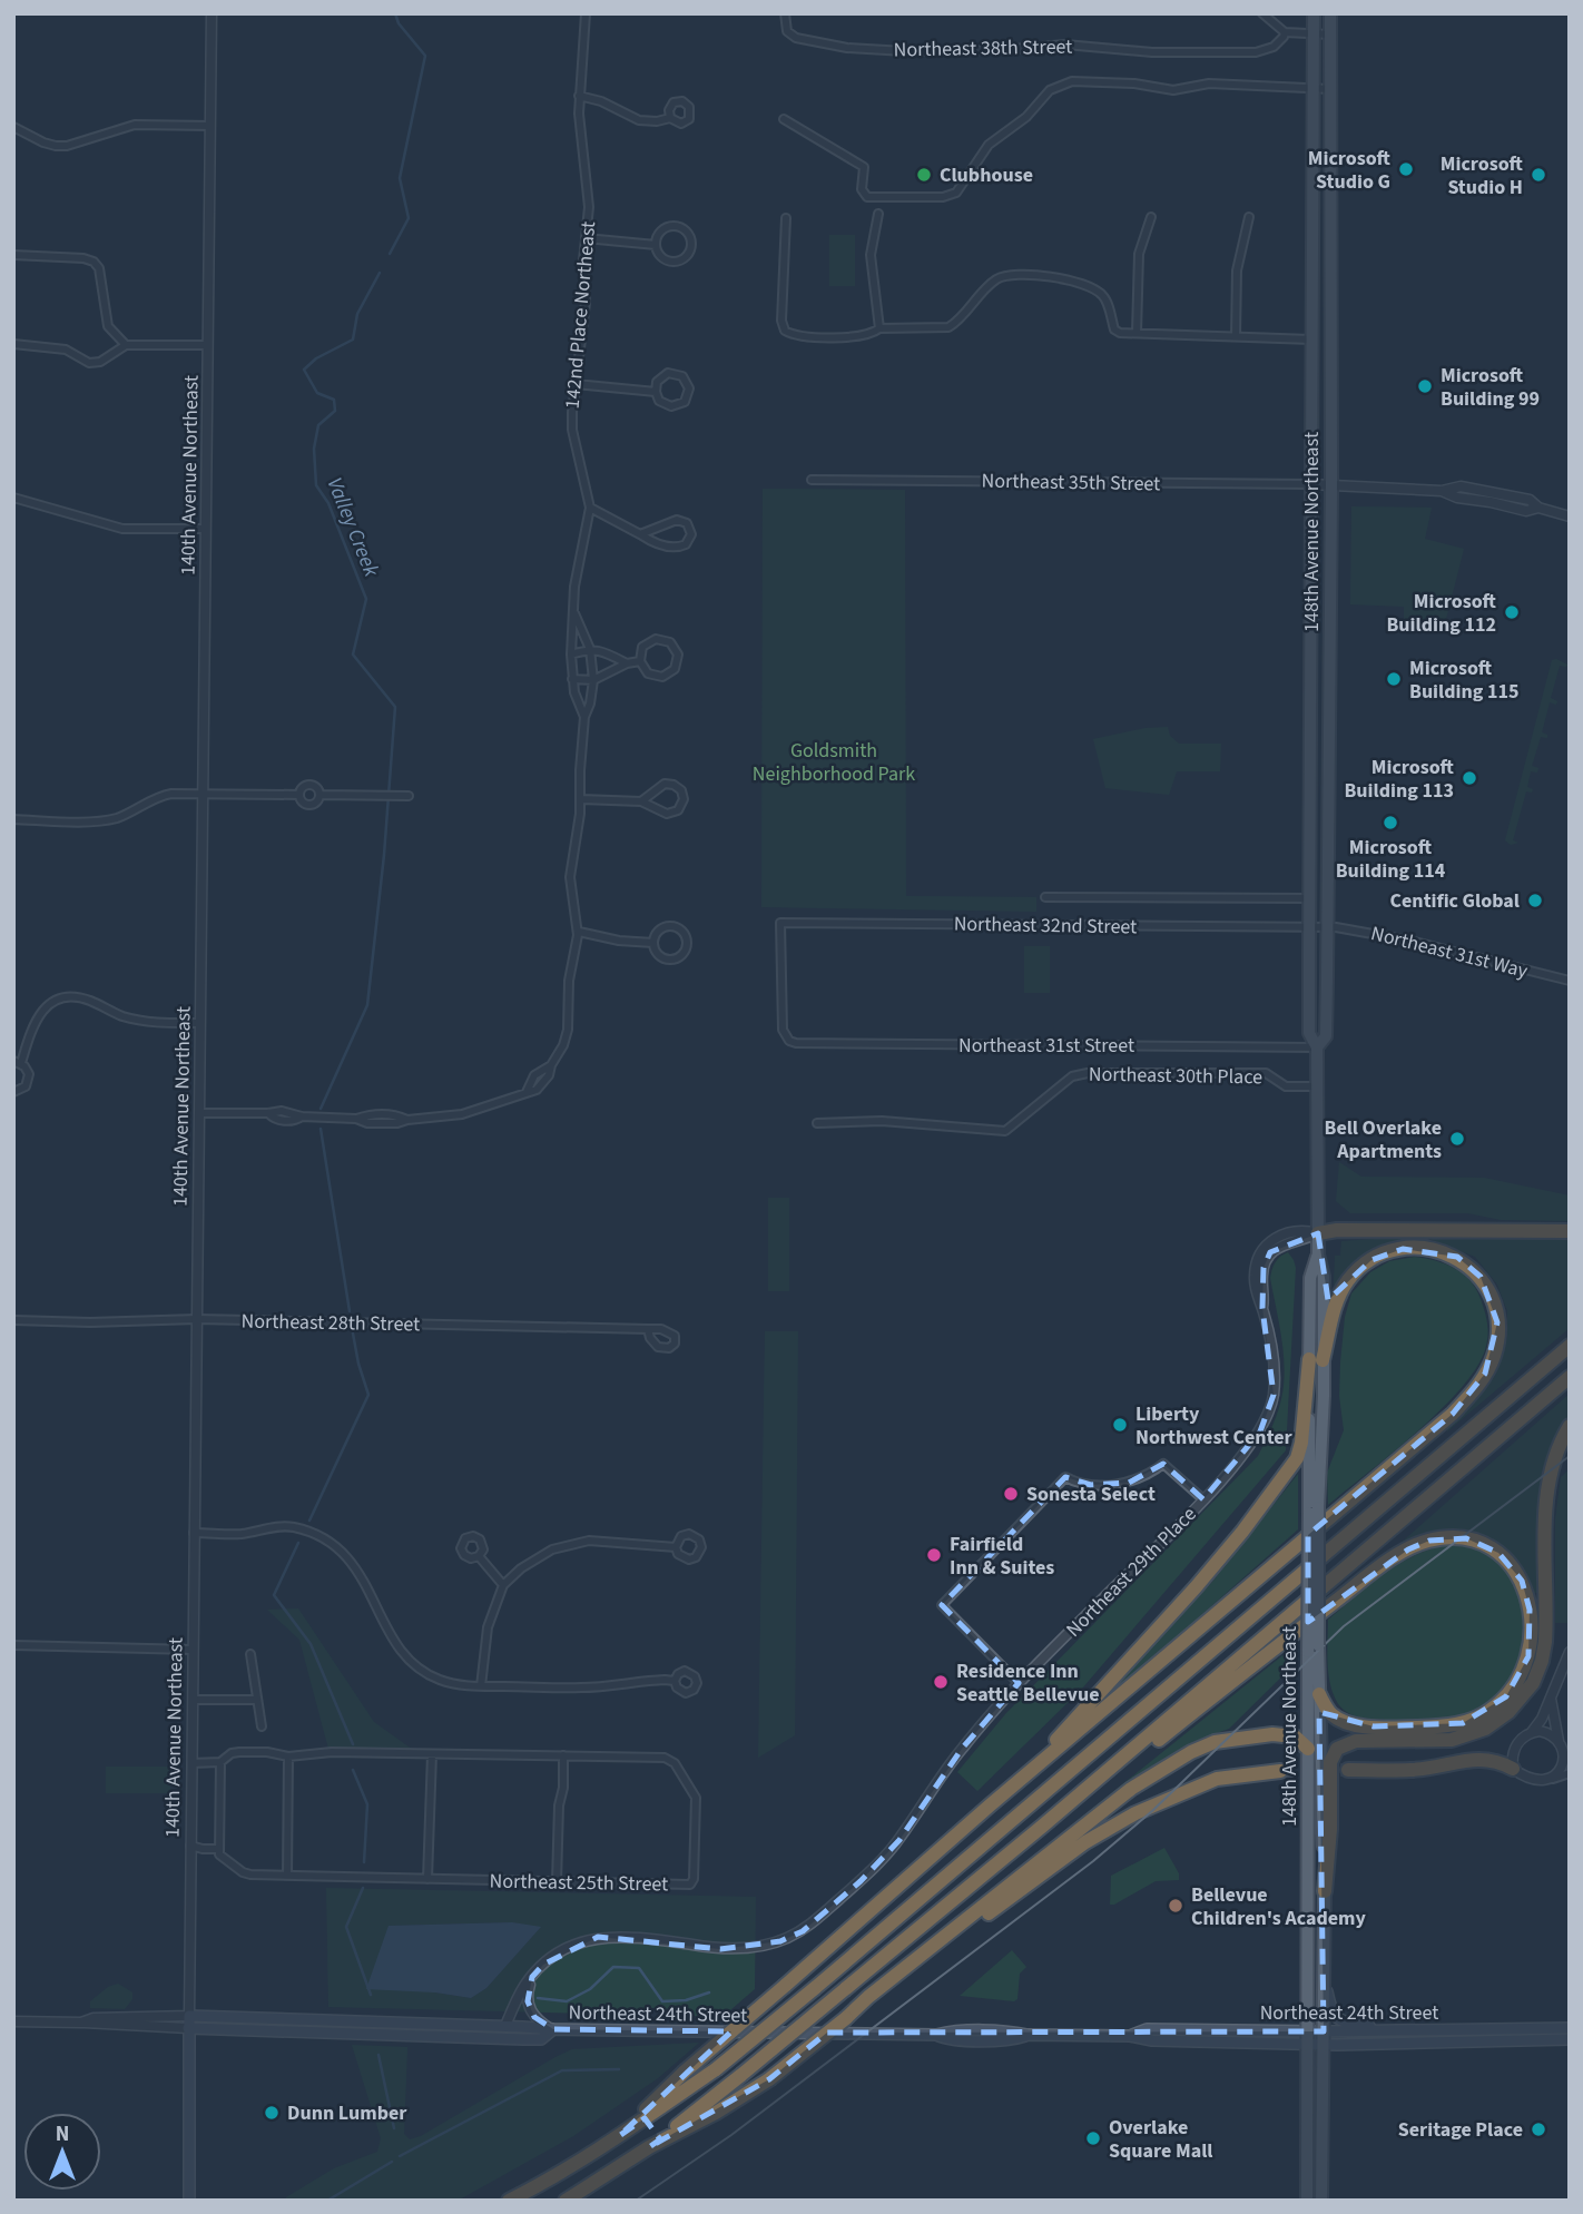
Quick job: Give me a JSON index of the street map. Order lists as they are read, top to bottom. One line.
{"streets":{"main road":["140th Avenue Northeast","148th Avenue Northeast","Northeast 24th Street"],"street":["Northeast 38th Street","142nd Place Northeast","Northeast 35th Street","Northeast 32nd Street","Northeast 31st Way","Northeast 31st Street","Northeast 30th Place","Northeast 28th Street","Northeast 29th Place","Northeast 25th Street"]},"crossings":[["142nd Place Northeast","140th Avenue Northeast"],["140th Avenue Northeast","Northeast 28th Street"],["140th Avenue Northeast","Northeast 25th Street"],["140th Avenue Northeast","Northeast 24th Street"],["Northeast 35th Street","148th Avenue Northeast"],["148th Avenue Northeast","Northeast 32nd Street"],["148th Avenue Northeast","Northeast 31st Way"],["148th Avenue Northeast","Northeast 31st Street"],["148th Avenue Northeast","Northeast 30th Place"],["148th Avenue Northeast","Northeast 29th Place"],["148th Avenue Northeast","Northeast 24th Street"],["Northeast 32nd Street","Northeast 31st Way"],["Northeast 32nd Street","Northeast 31st Street"]],"water":["Valley Creek"],"parks":["Goldsmith Neighborhood Park"],"places":["Microsoft Studio G","Clubhouse","Microsoft Studio H","Microsoft Building 99","Microsoft Building 112","Microsoft Building 115","Microsoft Building 113","Microsoft Building 114","Centific Global","Bell Overlake Apartments","Liberty Northwest Center","Sonesta Select","Fairfield Inn & Suites","Residence Inn Seattle Bellevue","Bellevue Children's Academy","Dunn Lumber","Seritage Place","Overlake Square Mall"],"north":"top"}
